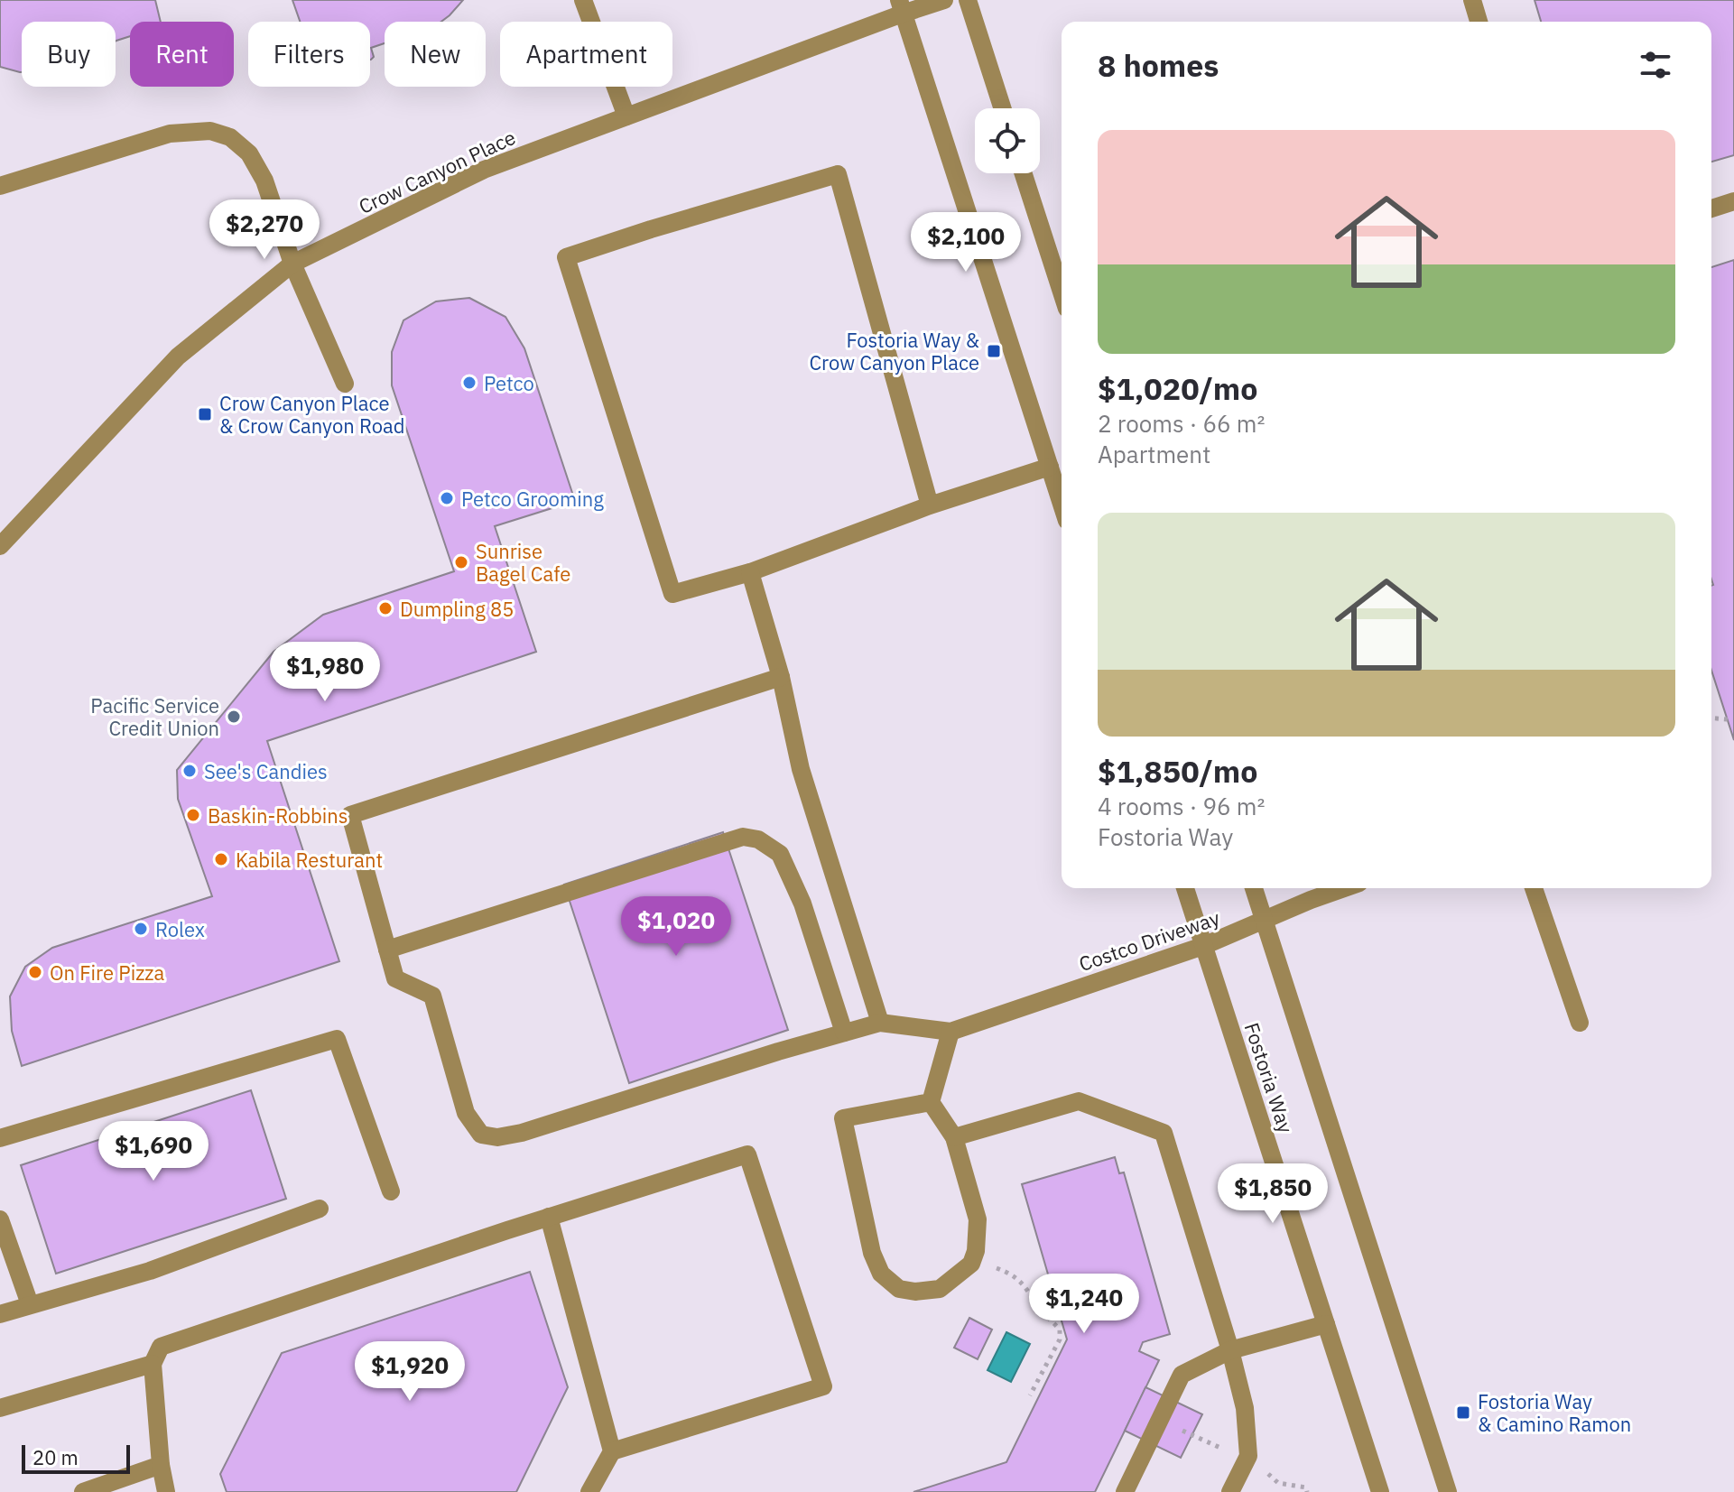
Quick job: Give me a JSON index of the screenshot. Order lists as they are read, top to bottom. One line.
{"streets":{"street":["Crow Canyon Place","Costco Driveway","Fostoria Way"]},"crossings":[["Costco Driveway","Fostoria Way"]],"places":{"transit":["Fostoria Way & Crow Canyon Place","Crow Canyon Place & Crow Canyon Road","Fostoria Way & Camino Ramon"],"other":["Petco","Petco Grooming","Sunrise Bagel Cafe","Dumpling 85","Pacific Service Credit Union","See's Candies","Baskin-Robbins","Kabila Resturant","Rolex","On Fire Pizza"]},"scale_bar":"20 m","page":{"chip":["Buy","Rent","Filters","New","Apartment"],"heading":"8 homes","list":[{"name":"$1,020/mo","note":"2 rooms · 66 m² · Apartment"},{"name":"$1,850/mo","note":"4 rooms · 96 m² · Fostoria Way"}],"price":["$2,270","$2,100","$1,980","$1,020","$1,690","$1,850","$1,240","$1,920"],"scale":"20 m"}}
